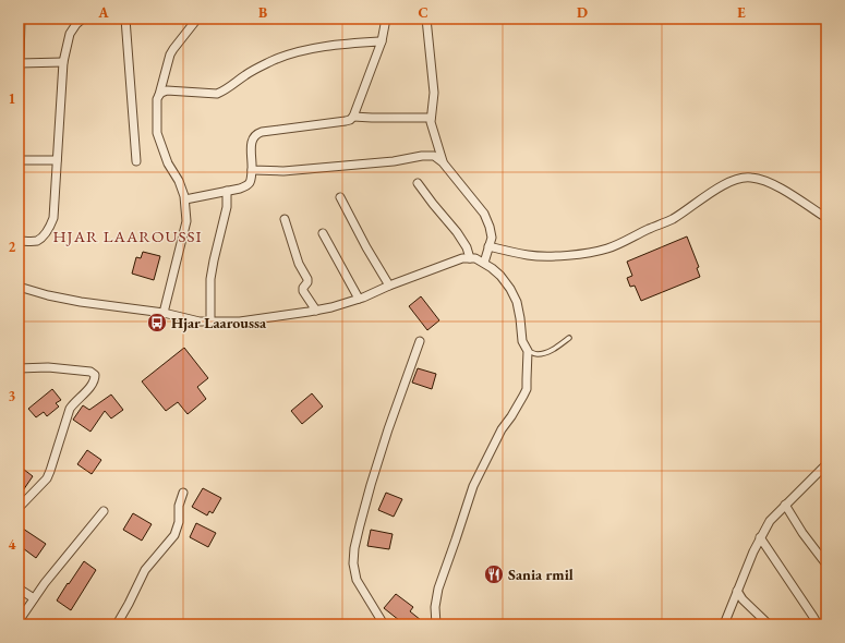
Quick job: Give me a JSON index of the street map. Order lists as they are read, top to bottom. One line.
{"districts":["HJAR LAAROUSSI"],"places":{"bus stop":["Hjar Laaroussa"],"restaurant":["Sania rmil"]},"grid":{"columns":["A","B","C","D","E"],"rows":["1","2","3","4"]}}
